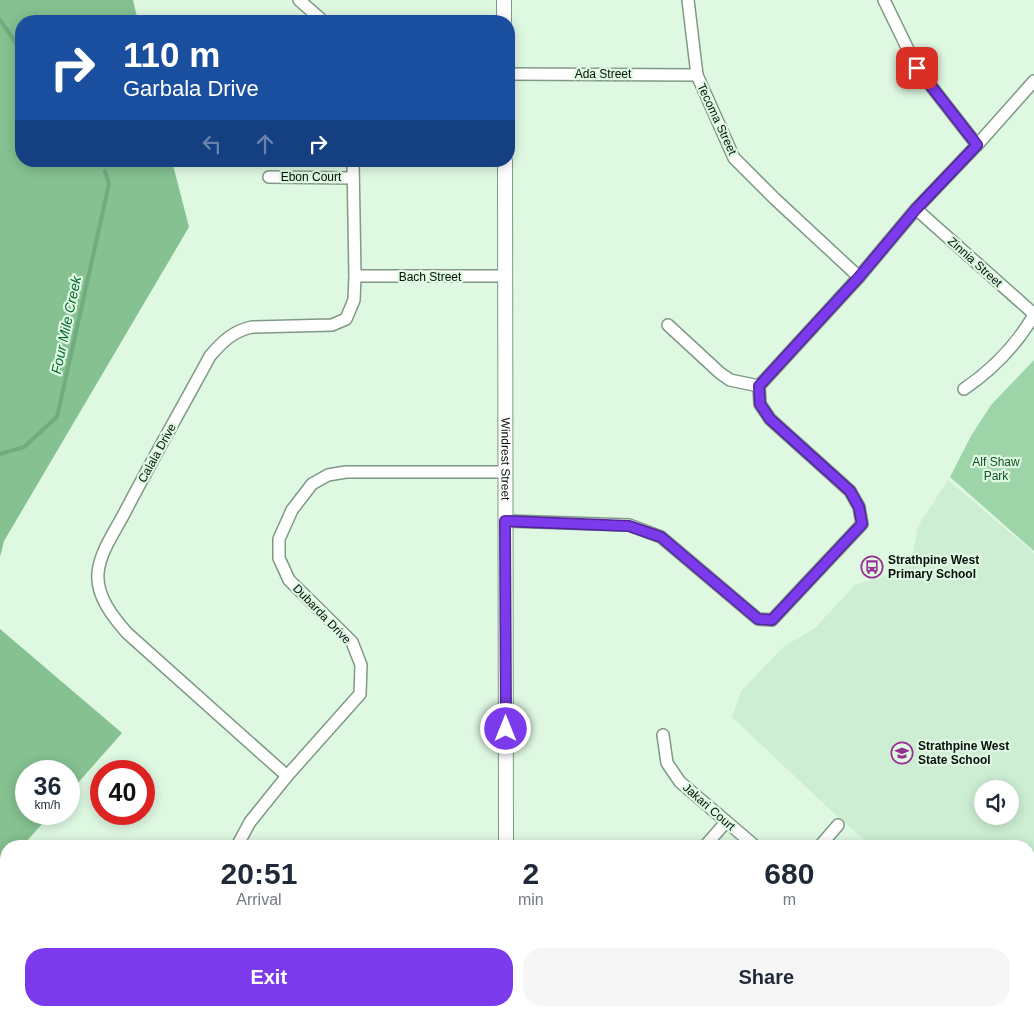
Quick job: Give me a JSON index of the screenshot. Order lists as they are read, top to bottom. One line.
{"streets":{"street":["Ada Street","Tecoma Street","Ebon Court","Zinnia Street","Bach Street","Calala Drive","Windrest Street","Dubarda Drive","Jakari Court"]},"crossings":[["Ada Street","Tecoma Street"],["Ebon Court","Calala Drive"],["Bach Street","Calala Drive"],["Bach Street","Windrest Street"],["Calala Drive","Dubarda Drive"],["Windrest Street","Dubarda Drive"]],"water":["Four Mile Creek"],"parks":["Alf Shaw Park"],"places":{"bus stop":["Strathpine West Primary School"],"school or university":["Strathpine West State School"]},"page":{"turn":["110 m","Garbala Drive"],"speed":"36 km/h","limit":"40","eta":["20:51","Arrival","2","min","680","m"],"buttons":["Exit","Share"]}}
